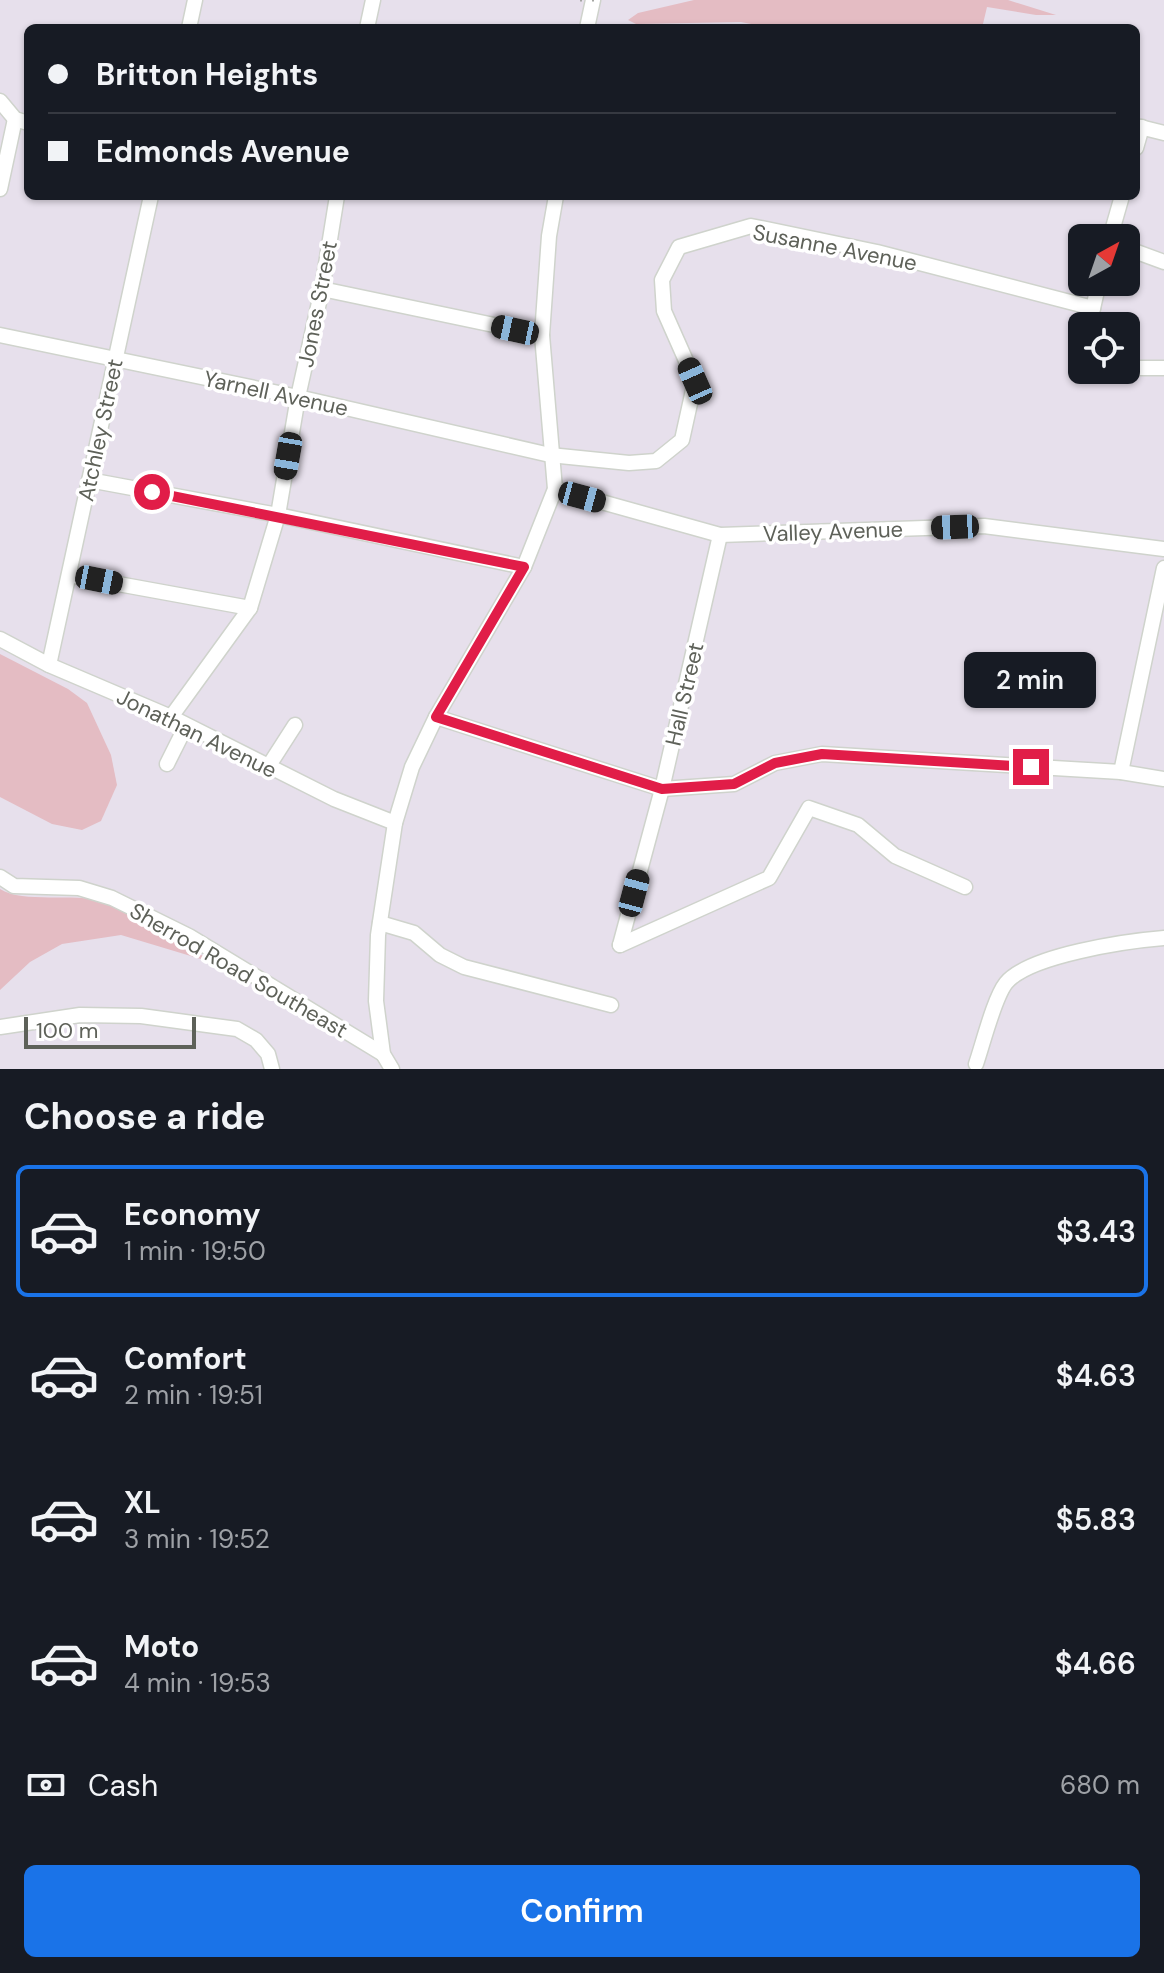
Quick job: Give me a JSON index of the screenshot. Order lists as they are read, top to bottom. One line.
{"streets":{"street":["Susanne Avenue","Jones Street","Yarnell Avenue","Atchley Street","Valley Avenue","Hall Street","Jonathan Avenue","Sherrod Road Southeast"]},"crossings":[["Susanne Avenue","Yarnell Avenue"],["Jones Street","Yarnell Avenue"],["Jones Street","Jonathan Avenue"],["Yarnell Avenue","Atchley Street"],["Atchley Street","Jonathan Avenue"],["Valley Avenue","Hall Street"]],"scale_bar":"100 m","north":"top right","page":{"banner":["Britton Heights","Edmonds Avenue"],"bubble":"2 min","scale":"100 m","heading":"Choose a ride","list":[{"name":"Economy","note":"1 min · 19:50","value":"$3.43"},{"name":"Comfort","note":"2 min · 19:51","value":"$4.63"},{"name":"XL","note":"3 min · 19:52","value":"$5.83"},{"name":"Moto","note":"4 min · 19:53","value":"$4.66"}],"pay":["Cash","680 m"],"buttons":"Confirm"}}
